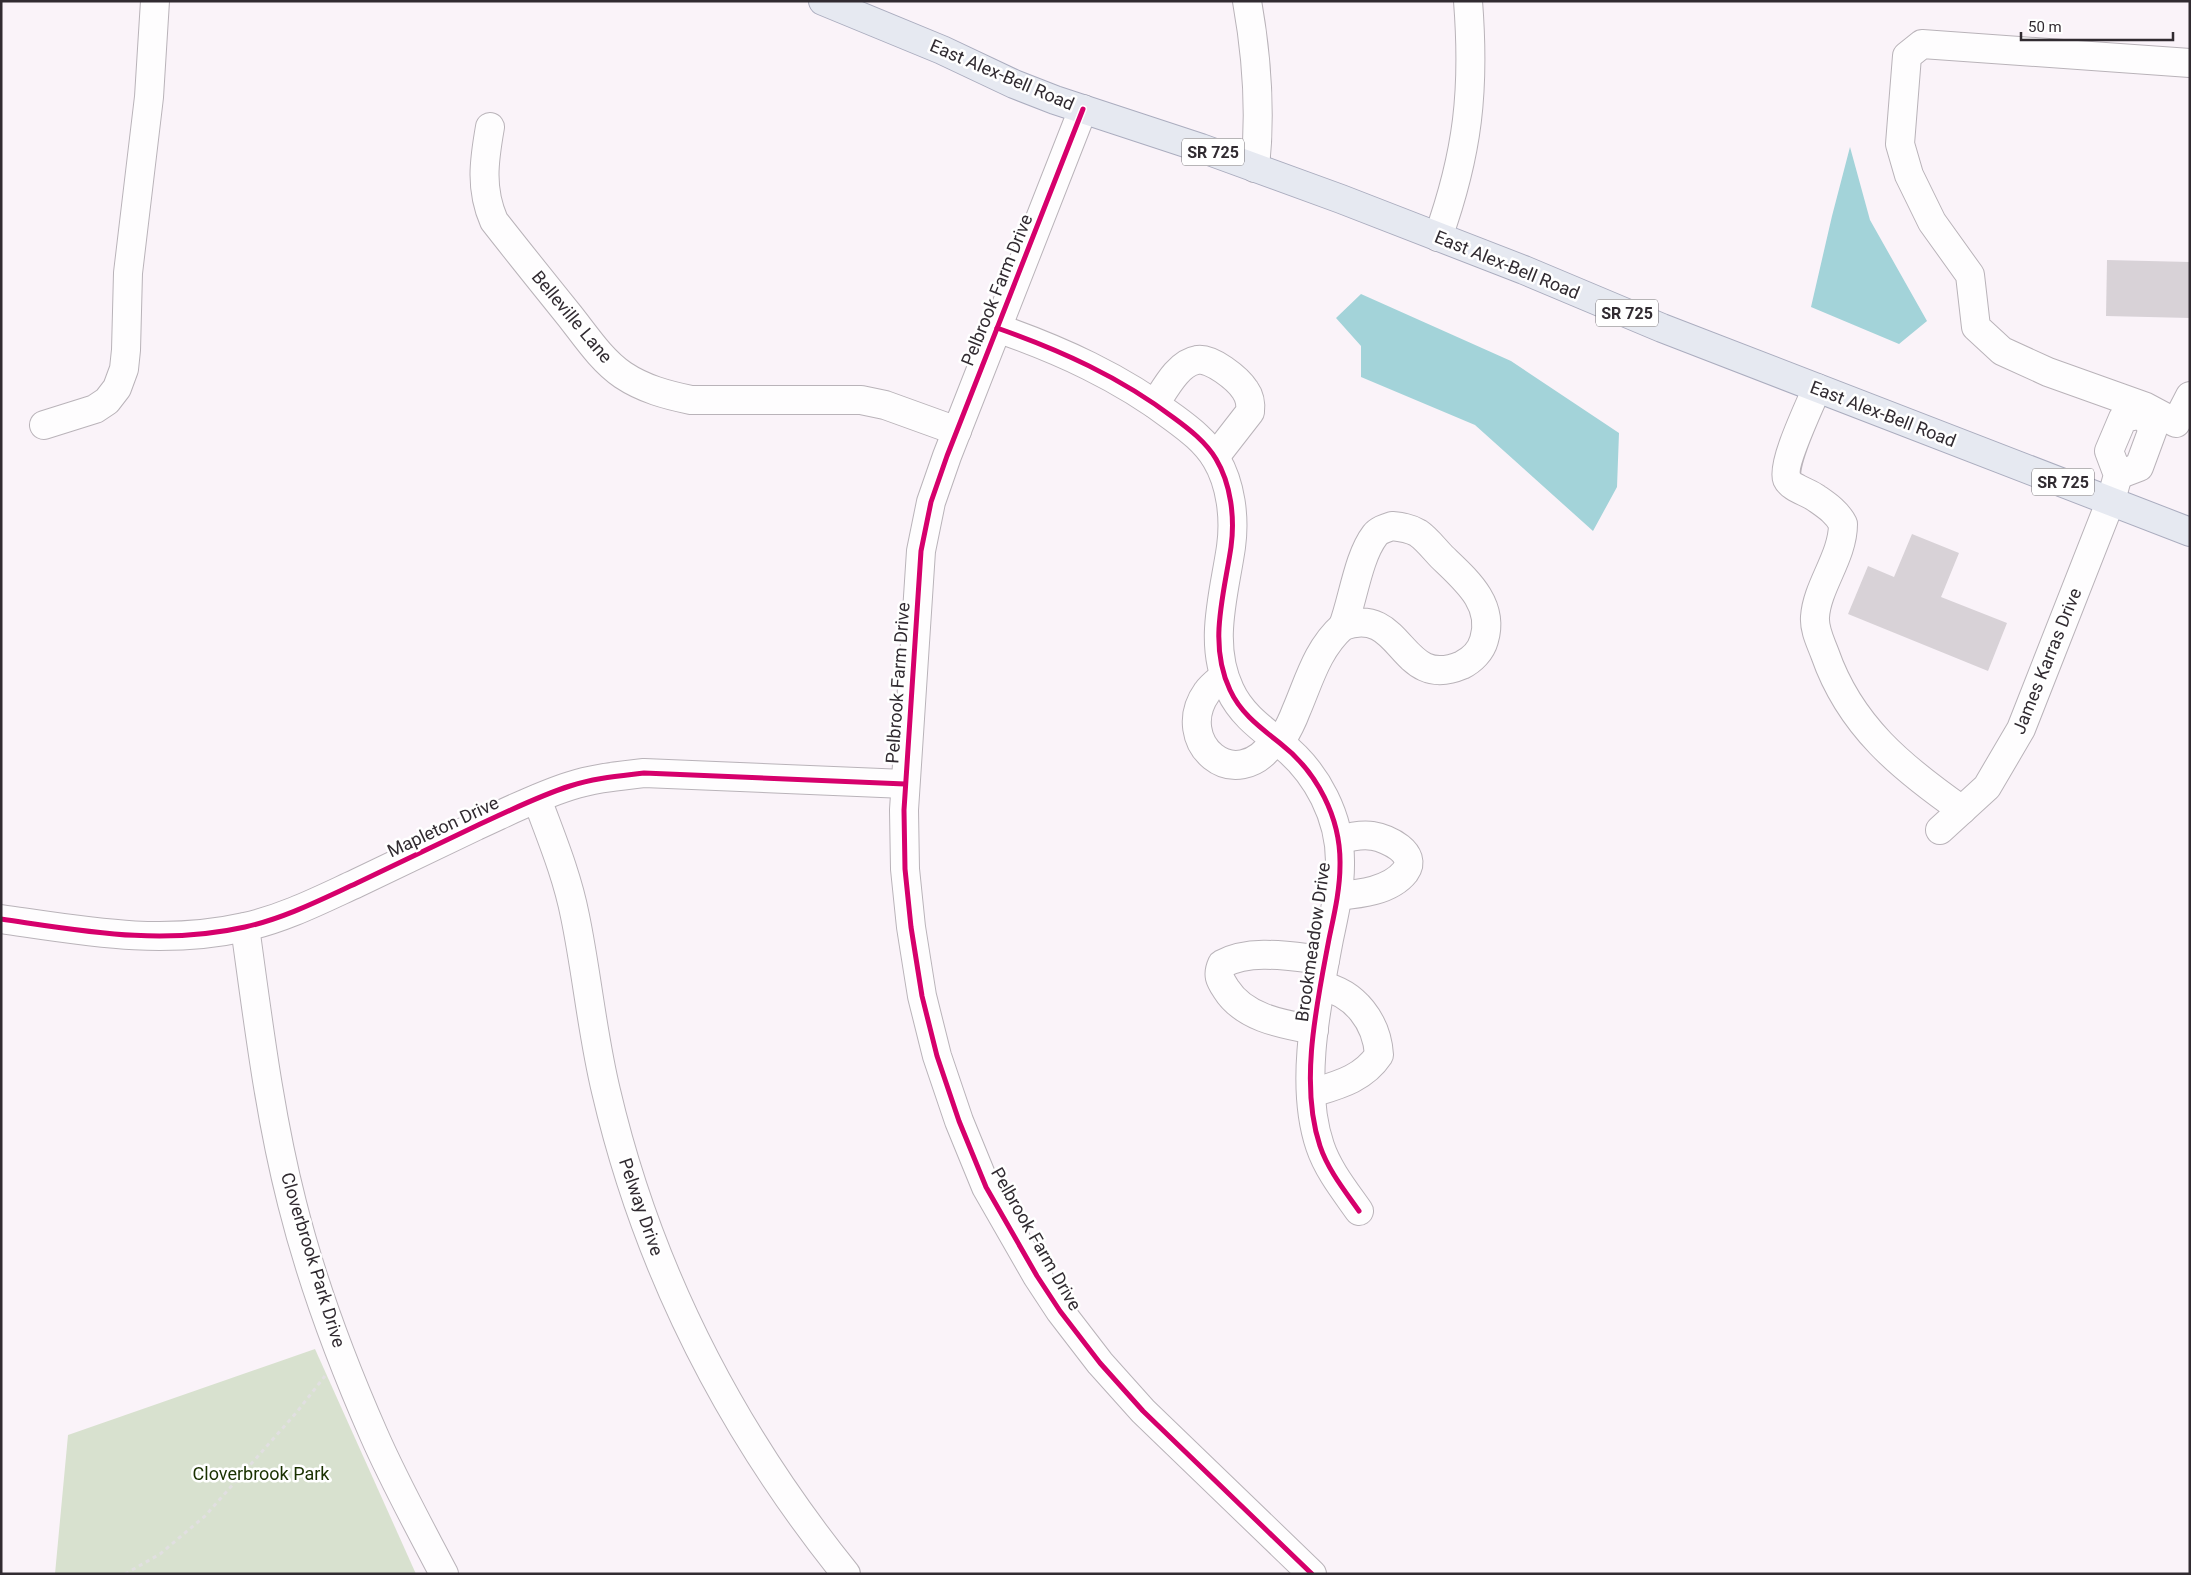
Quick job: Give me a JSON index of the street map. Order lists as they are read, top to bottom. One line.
{"streets":{"main road":["East Alex-Bell Road","SR 725"],"street":["Pelbrook Farm Drive","Belleville Lane","James Karras Drive","Mapleton Drive","Brookmeadow Drive","Pelway Drive","Cloverbrook Park Drive"]},"crossings":[["East Alex-Bell Road","Pelbrook Farm Drive"],["East Alex-Bell Road","James Karras Drive"],["Pelbrook Farm Drive","Belleville Lane"],["Pelbrook Farm Drive","Mapleton Drive"],["Pelbrook Farm Drive","Brookmeadow Drive"],["Mapleton Drive","Pelway Drive"],["Mapleton Drive","Cloverbrook Park Drive"]],"parks":["Cloverbrook Park"],"scale_bar":"50 m"}
